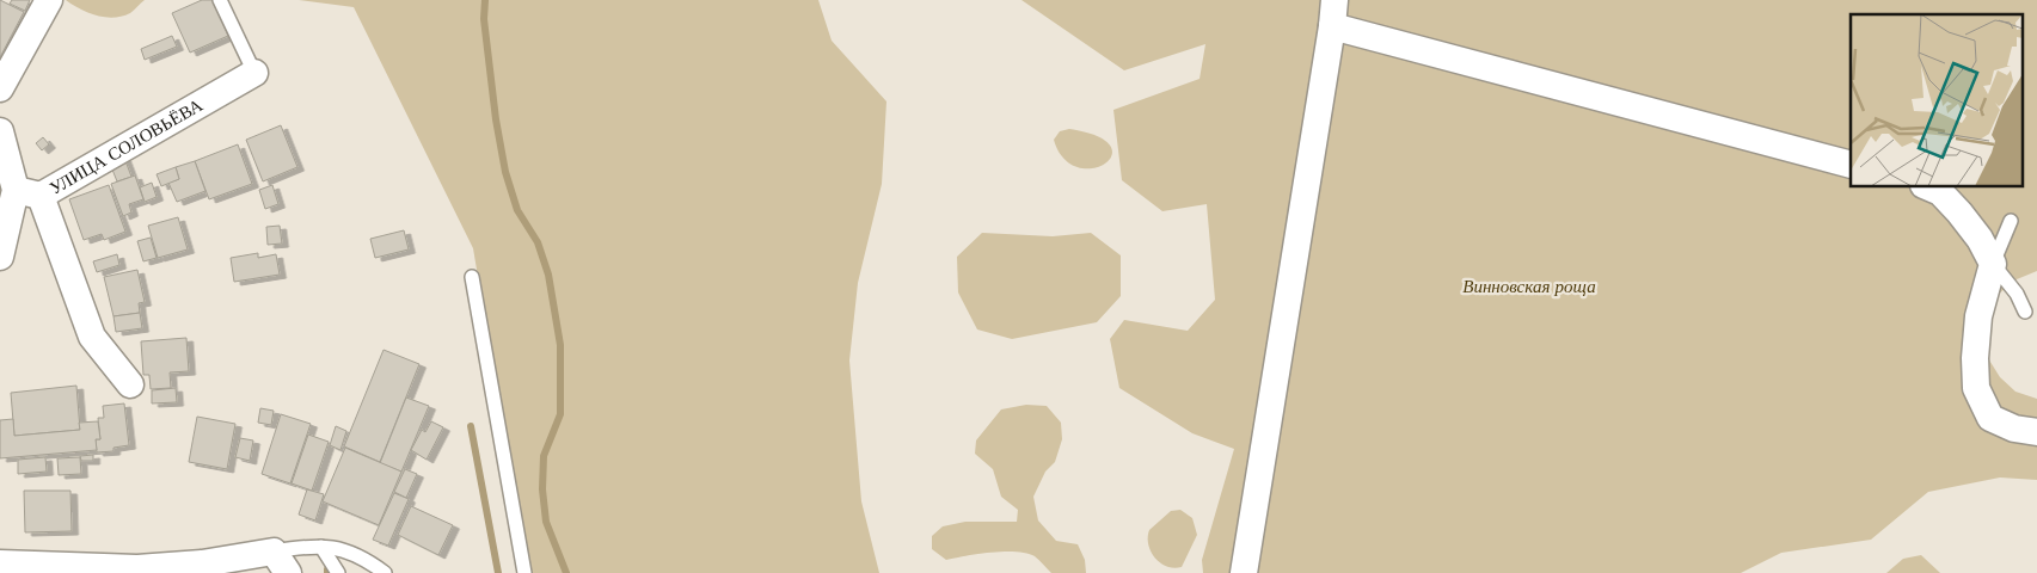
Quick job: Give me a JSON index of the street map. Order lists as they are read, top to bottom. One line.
{"streets":{"street":["УЛИЦА СОЛОВЬЁВА"]},"parks":["Винновская роща"]}
